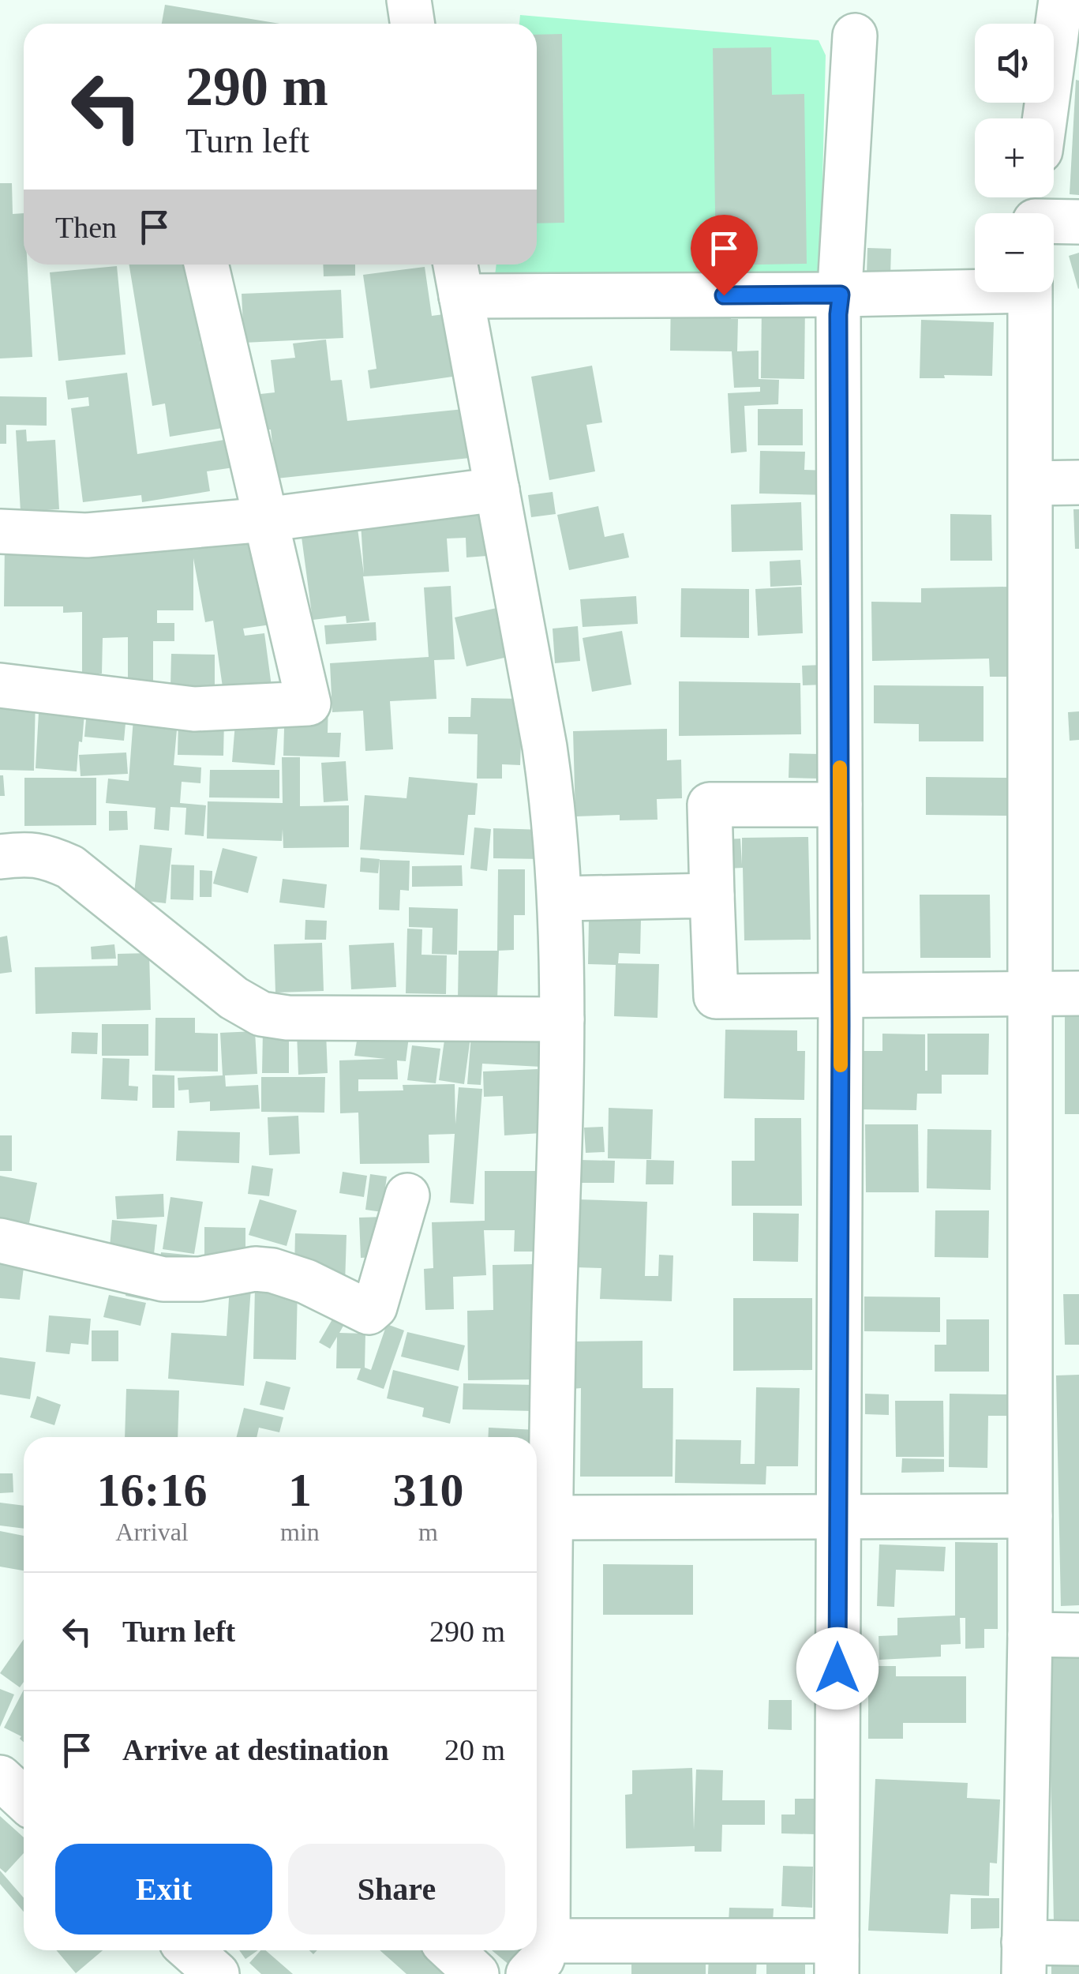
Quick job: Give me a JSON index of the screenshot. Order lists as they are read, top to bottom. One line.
{"page":{"map_buttons":["+","−"],"turn":["290 m","Turn left"],"then":"Then","eta":["16:16","Arrival","1","min","310","m"],"list":[{"name":"Turn left","value":"290 m"},{"name":"Arrive at destination","value":"20 m"}],"buttons":["Exit","Share"]}}
